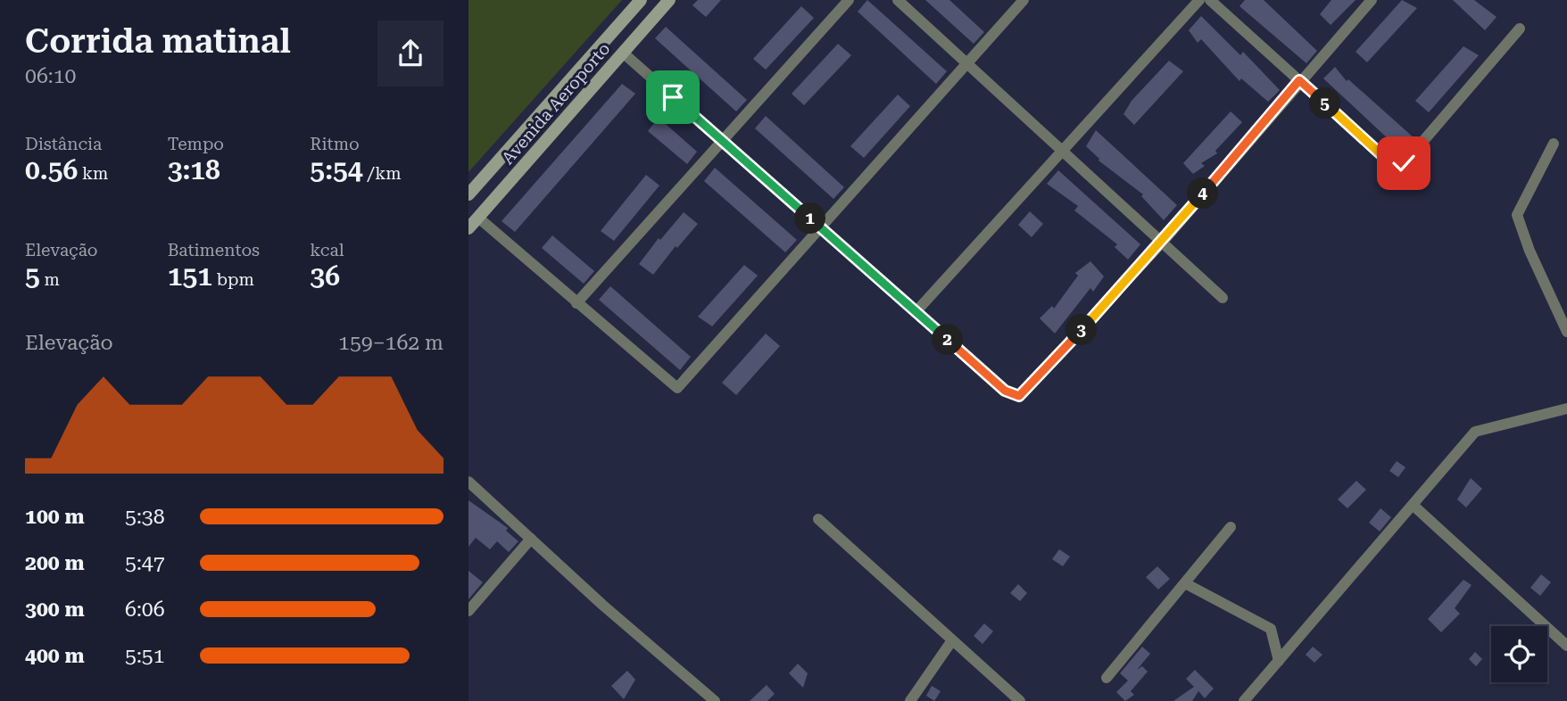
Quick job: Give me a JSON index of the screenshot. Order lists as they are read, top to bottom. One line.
{"streets":{"street":["Avenida Aeroporto"]},"page":{"heading":["Corrida matinal","06:10"],"pins":["5","4","1","3","2"],"stats":[["Distância","0.56 km"],["Tempo","3:18"],["Ritmo","5:54 /km"],["Elevação","5 m"],["Batimentos","151 bpm"],["kcal","36"]],"chart":["Elevação","159–162 m"],"list":[{"name":"100 m","note":"5:38"},{"name":"200 m","note":"5:47"},{"name":"300 m","note":"6:06"},{"name":"400 m","note":"5:51"}]}}
